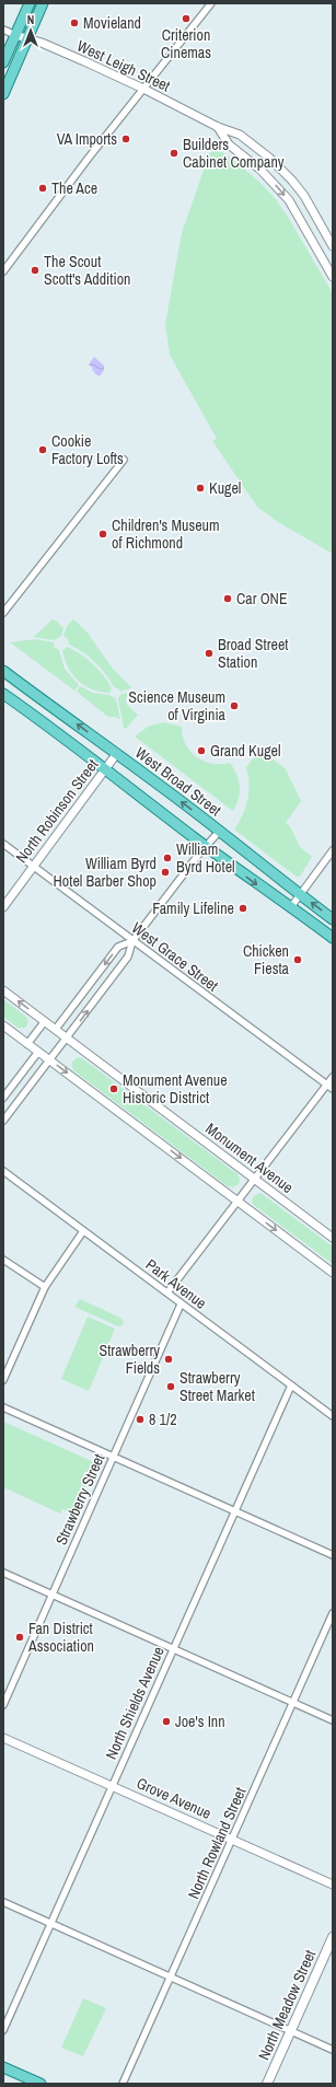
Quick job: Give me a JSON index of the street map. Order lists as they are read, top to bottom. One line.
{"streets":{"main road":["West Broad Street","North Meadow Street"],"street":["West Leigh Street","North Robinson Street","West Grace Street","Monument Avenue","Park Avenue","Strawberry Street","North Shields Avenue","Grove Avenue","North Rowland Street"]},"crossings":[["West Broad Street","North Robinson Street"],["North Robinson Street","West Grace Street"],["Park Avenue","Strawberry Street"],["Park Avenue","North Shields Avenue"],["North Shields Avenue","Grove Avenue"],["Grove Avenue","North Rowland Street"]],"places":["Criterion Cinemas","Movieland","VA Imports","Builders Cabinet Company","The Ace","The Scout Scott's Addition","Cookie Factory Lofts","Kugel","Children's Museum of Richmond","Car ONE","Broad Street Station","Science Museum of Virginia","Grand Kugel","William Byrd Hotel","William Byrd Hotel Barber Shop","Family Lifeline","Chicken Fiesta","Monument Avenue Historic District","Strawberry Fields","Strawberry Street Market","8 1/2","Fan District Association","Joe's Inn"],"north":"top"}
